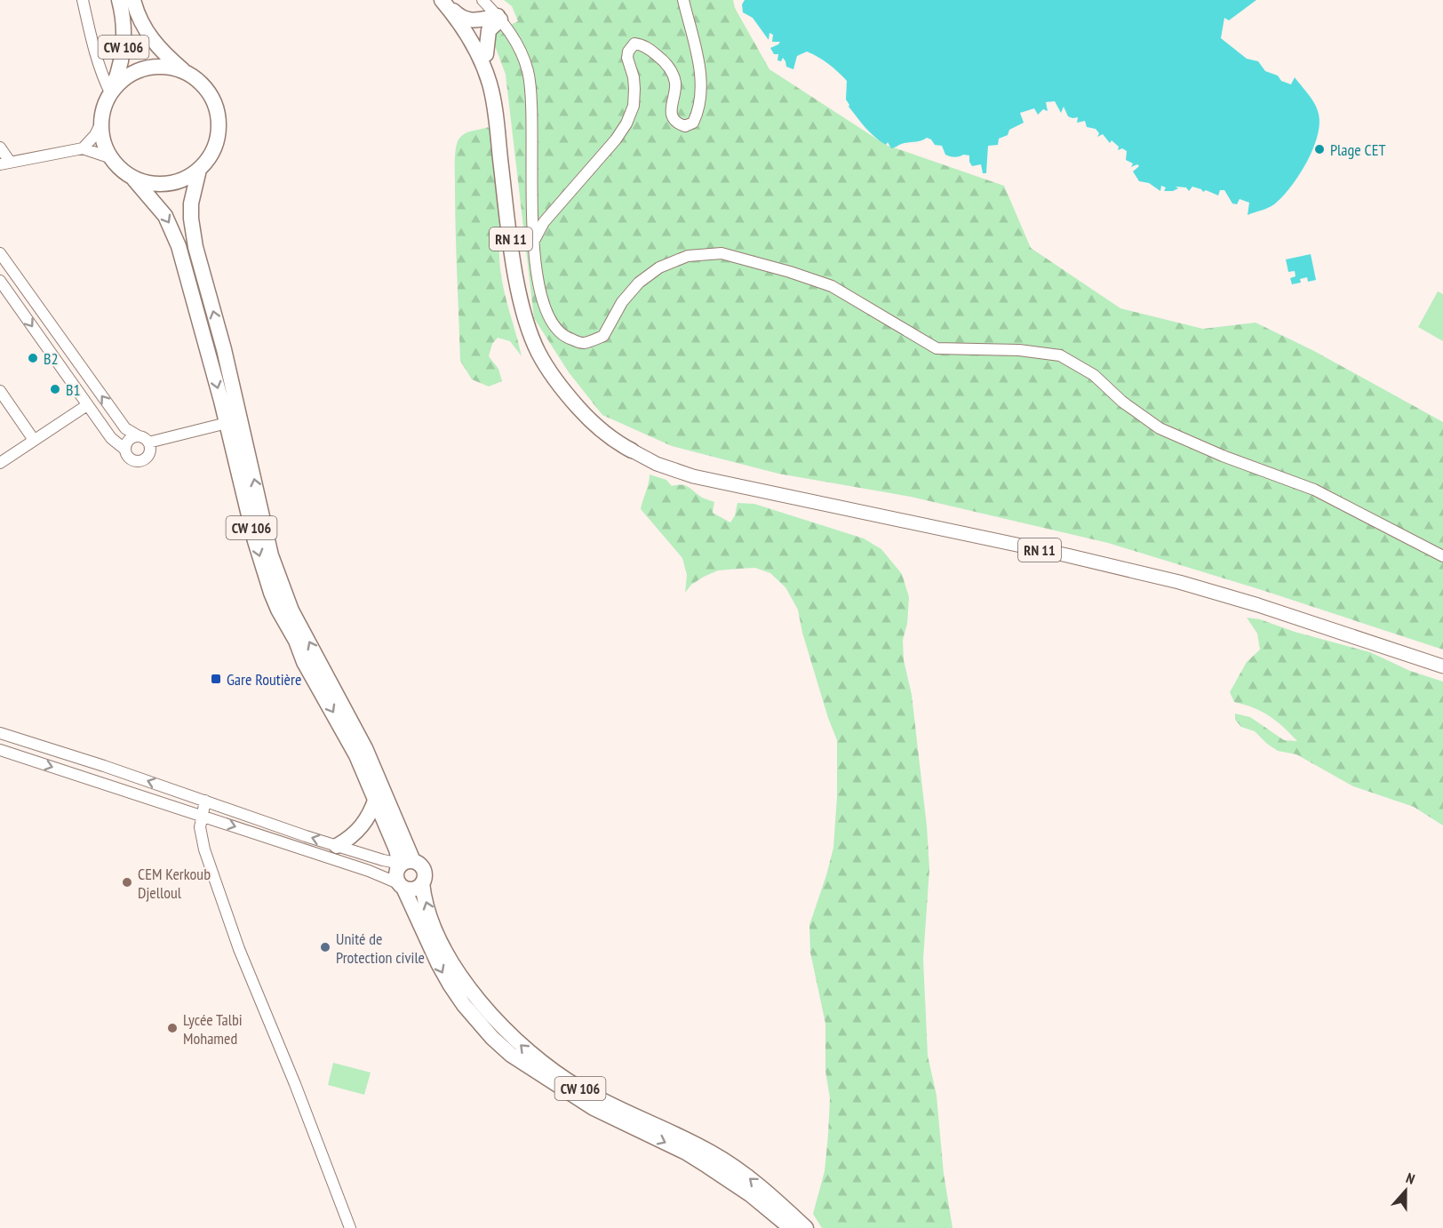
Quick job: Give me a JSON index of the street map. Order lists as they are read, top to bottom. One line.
{"streets":{"highway":["CW 106","RN 11"]},"places":{"other":["Plage CET","B2","B1","CEM Kerkoub Djelloul","Unité de Protection civile","Lycée Talbi Mohamed"],"transit":["Gare Routière"]},"north":"top"}
